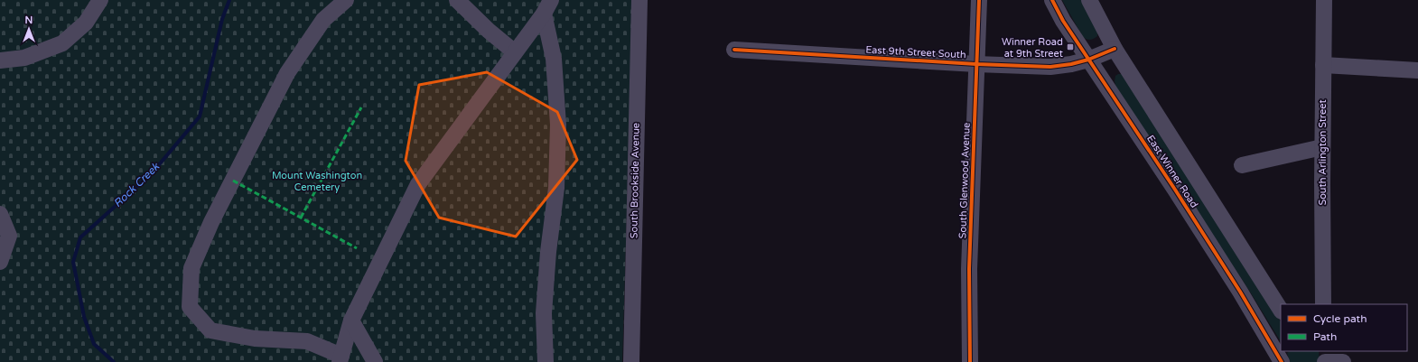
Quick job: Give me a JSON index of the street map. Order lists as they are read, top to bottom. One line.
{"streets":{"street":["East 9th Street South","South Arlington Street","East Winner Road","South Brookside Avenue","South Glenwood Avenue"]},"crossings":[["East 9th Street South","East Winner Road"],["East 9th Street South","South Glenwood Avenue"]],"water":["Rock Creek"],"parks":["Mount Washington Cemetery"],"places":{"transit":["Winner Road at 9th Street"]},"legend":["Cycle path","Path"],"north":"top"}
